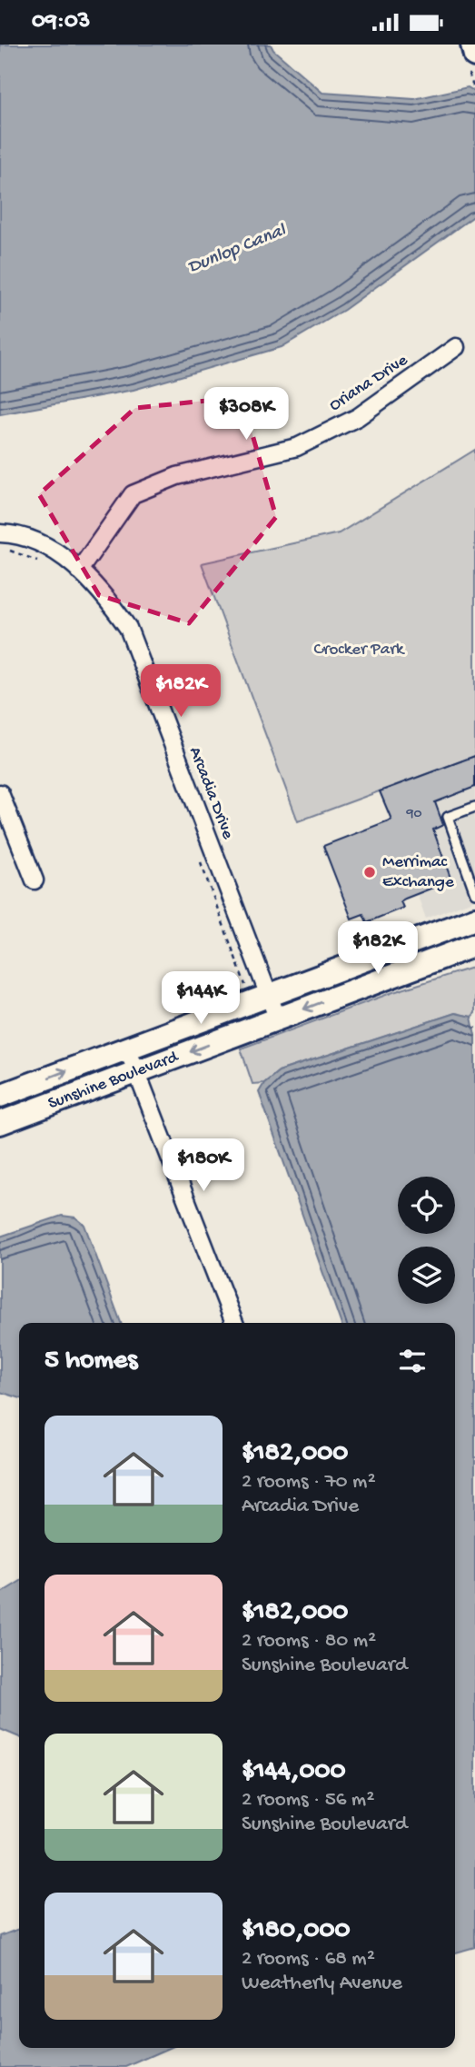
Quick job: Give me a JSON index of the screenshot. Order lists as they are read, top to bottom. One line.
{"streets":{"main road":["Sunshine Boulevard"],"street":["Oriana Drive","Arcadia Drive"]},"crossings":[["Oriana Drive","Arcadia Drive"],["Arcadia Drive","Sunshine Boulevard"]],"water":["Dunlop Canal"],"parks":["Crocker Park"],"places":["Merrimac Exchange"],"house_numbers":["90"],"page":{"status":"09:03","price":["$308K","$182K","$182K","$144K","$180K"],"heading":"5 homes","list":[{"name":"$182,000","note":"2 rooms · 70 m² · Arcadia Drive"},{"name":"$182,000","note":"2 rooms · 80 m² · Sunshine Boulevard"},{"name":"$144,000","note":"2 rooms · 56 m² · Sunshine Boulevard"},{"name":"$180,000","note":"2 rooms · 68 m² · Weatherly Avenue"}]}}
